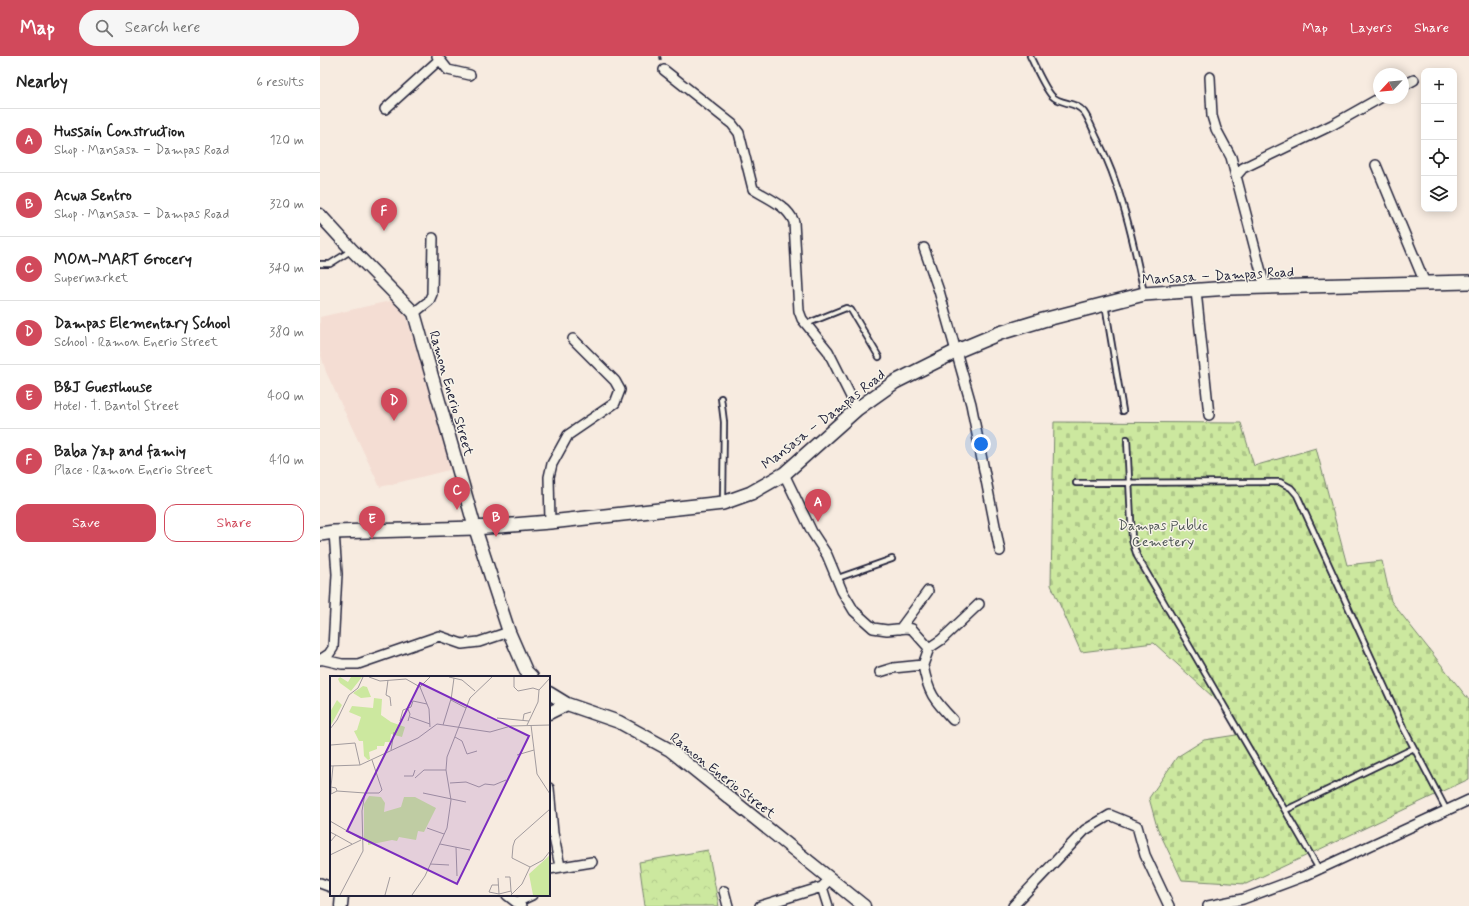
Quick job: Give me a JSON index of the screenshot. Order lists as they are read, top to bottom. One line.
{"streets":{"main road":["Mansasa – Dampas Road"],"street":["Ramon Enerio Street"]},"crossings":[["Mansasa – Dampas Road","Ramon Enerio Street"]],"parks":["Dampas Public Cemetery"],"north":"bottom left","page":{"header":"Map","search":"Search here","nav":["Map","Layers","Share"],"heading":["Nearby","6 results"],"map_buttons":["+","−"],"list":[{"mark":"A","name":"Hussain Construction","note":"Shop · Mansasa – Dampas Road","value":"120 m"},{"mark":"B","name":"Acwa Sentro","note":"Shop · Mansasa – Dampas Road","value":"320 m"},{"mark":"C","name":"MOM-MART Grocery","note":"Supermarket","value":"340 m"},{"mark":"D","name":"Dampas Elementary School","note":"School · Ramon Enerio Street","value":"380 m"},{"mark":"E","name":"B&J Guesthouse","note":"Hotel · T. Bantol Street","value":"400 m"},{"mark":"F","name":"Baba Yap and famiy","note":"Place · Ramon Enerio Street","value":"410 m"}],"pins":["F","D","C","A","B","E"],"buttons":["Save","Share"]}}
